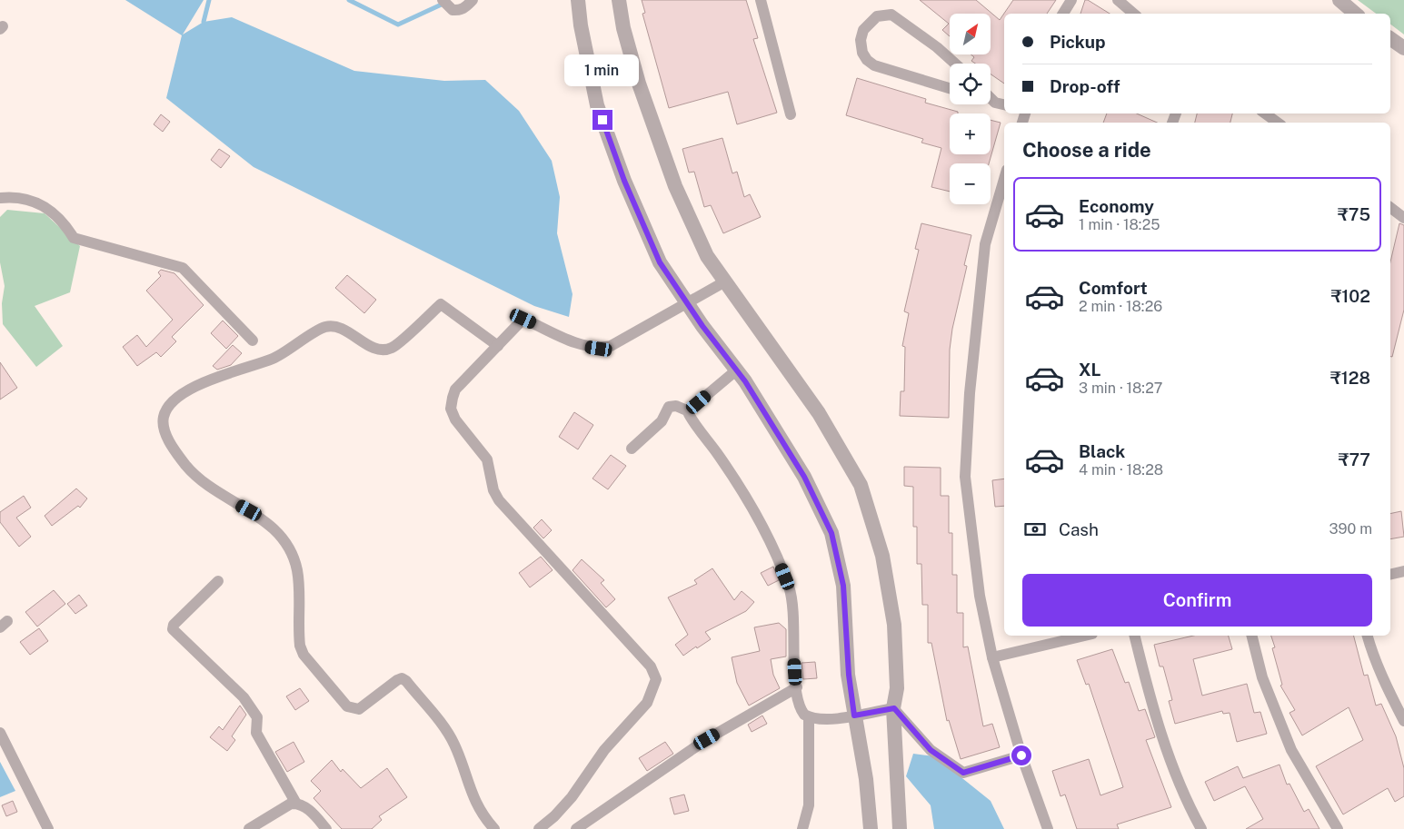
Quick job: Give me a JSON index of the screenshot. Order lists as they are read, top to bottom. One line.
{"north":"top right","page":{"map_buttons":["+","−"],"banner":["Pickup","Drop-off"],"bubble":"1 min","heading":"Choose a ride","list":[{"name":"Economy","note":"1 min · 18:25","value":"₹75"},{"name":"Comfort","note":"2 min · 18:26","value":"₹102"},{"name":"XL","note":"3 min · 18:27","value":"₹128"},{"name":"Black","note":"4 min · 18:28","value":"₹77"}],"pay":["Cash","390 m"],"buttons":"Confirm"}}
